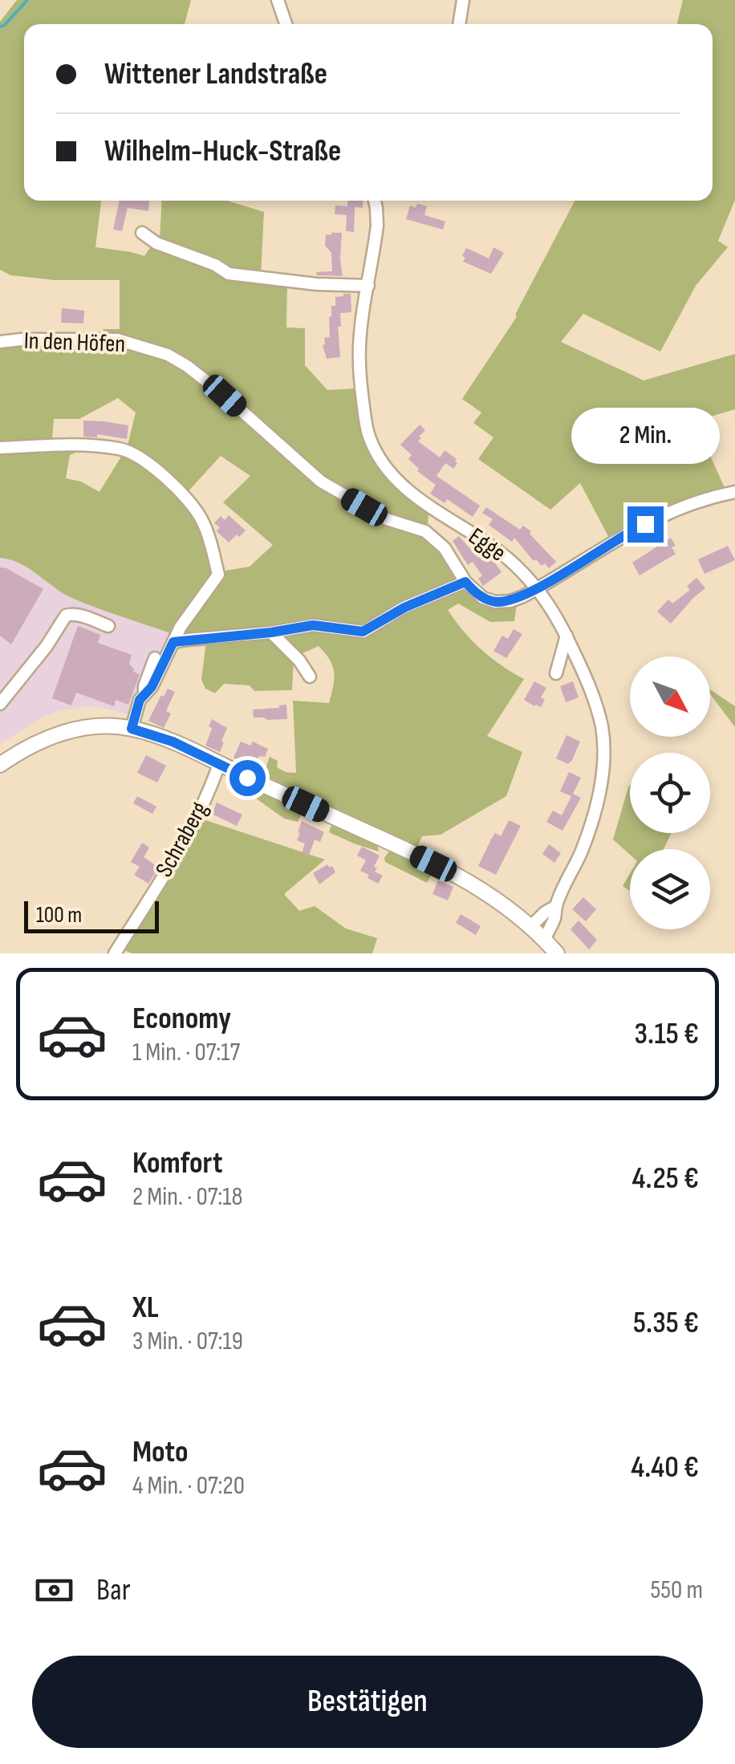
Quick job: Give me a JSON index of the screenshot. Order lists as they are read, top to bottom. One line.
{"streets":{"street":["In den Höfen","Egge","Schraberg"]},"crossings":[["In den Höfen","Egge"]],"scale_bar":"100 m","north":"bottom right","page":{"banner":["Wittener Landstraße","Wilhelm-Huck-Straße"],"bubble":"2 Min.","scale":"100 m","list":[{"name":"Economy","note":"1 Min. · 07:17","value":"3.15 €"},{"name":"Komfort","note":"2 Min. · 07:18","value":"4.25 €"},{"name":"XL","note":"3 Min. · 07:19","value":"5.35 €"},{"name":"Moto","note":"4 Min. · 07:20","value":"4.40 €"}],"pay":["Bar","550 m"],"buttons":"Bestätigen"}}
